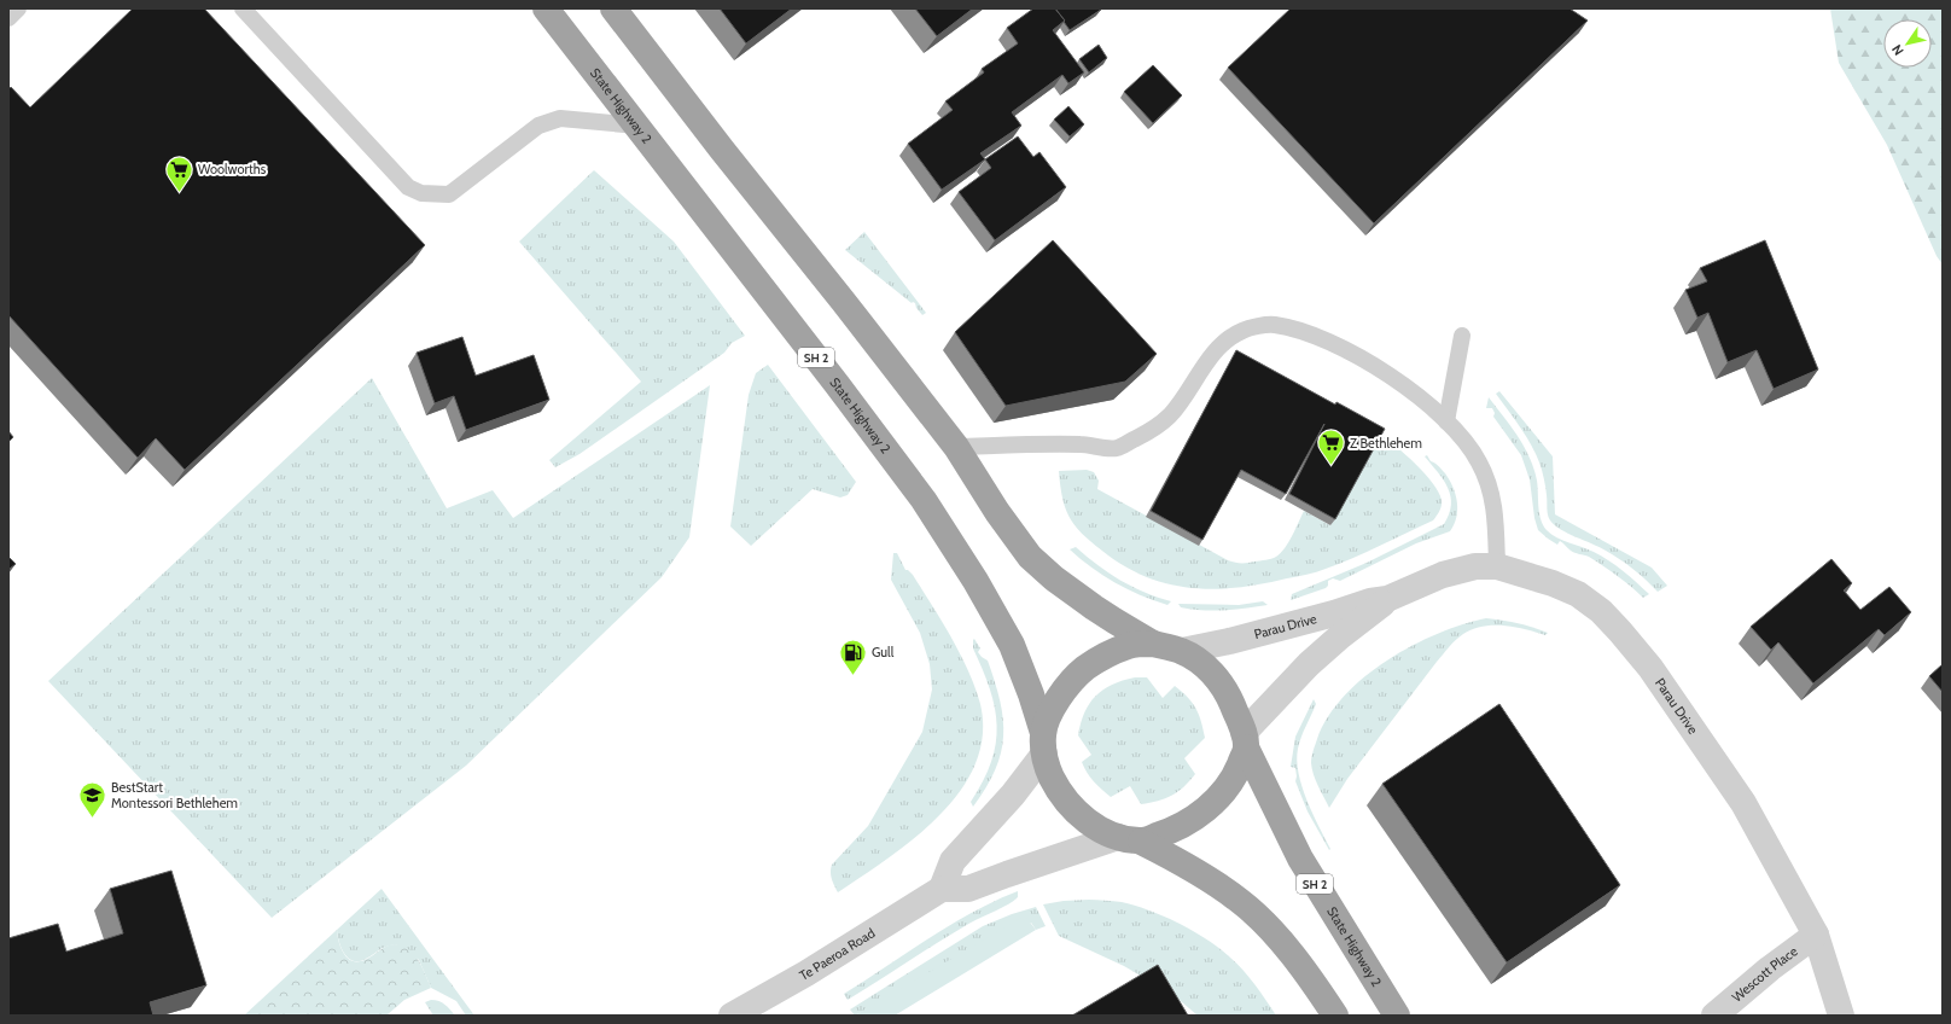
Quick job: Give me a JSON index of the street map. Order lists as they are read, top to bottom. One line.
{"streets":{"highway":["State Highway 2","SH 2"],"street":["Parau Drive","Te Paeroa Road","Wescott Place"]},"crossings":[["State Highway 2","SH 2"],["State Highway 2","Parau Drive"],["SH 2","Parau Drive"],["Parau Drive","Wescott Place"]],"places":{"supermarket":["Woolworths","Z Bethlehem"],"fuel station":["Gull"],"school or university":["BestStart Montessori Bethlehem"]},"north":"bottom left"}
